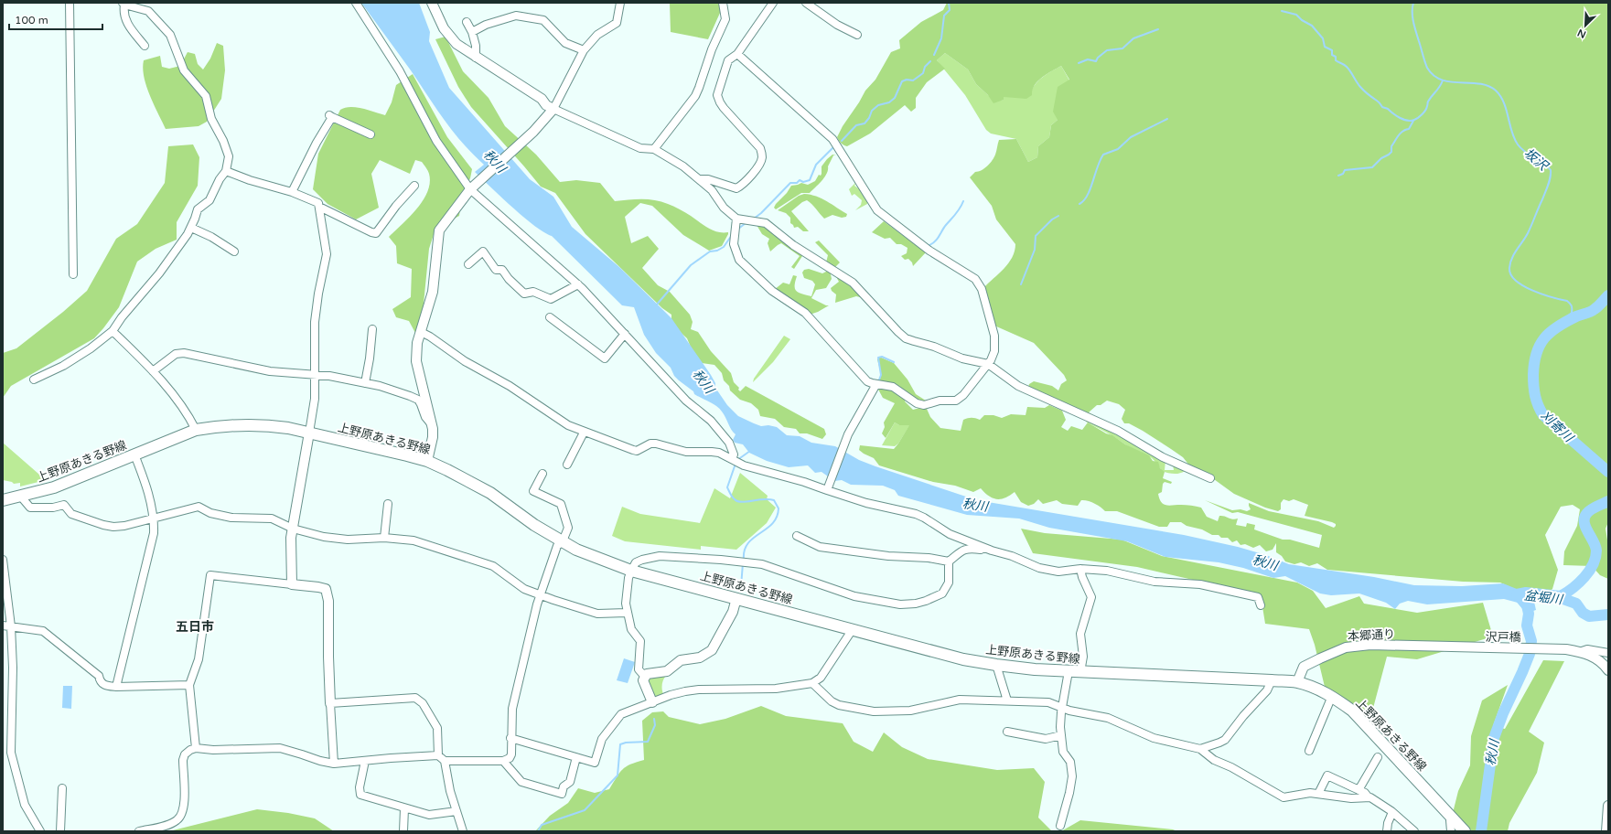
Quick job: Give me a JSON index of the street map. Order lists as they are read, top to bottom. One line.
{"streets":{"main road":["上野原あきる野線"],"street":["本郷通り","沢戸橋"]},"crossings":[["上野原あきる野線","本郷通り"],["本郷通り","沢戸橋"]],"districts":["五日市"],"water":["坂沢","秋川","刈寄川","盆堀川"],"scale_bar":"100 m","north":"bottom left"}
